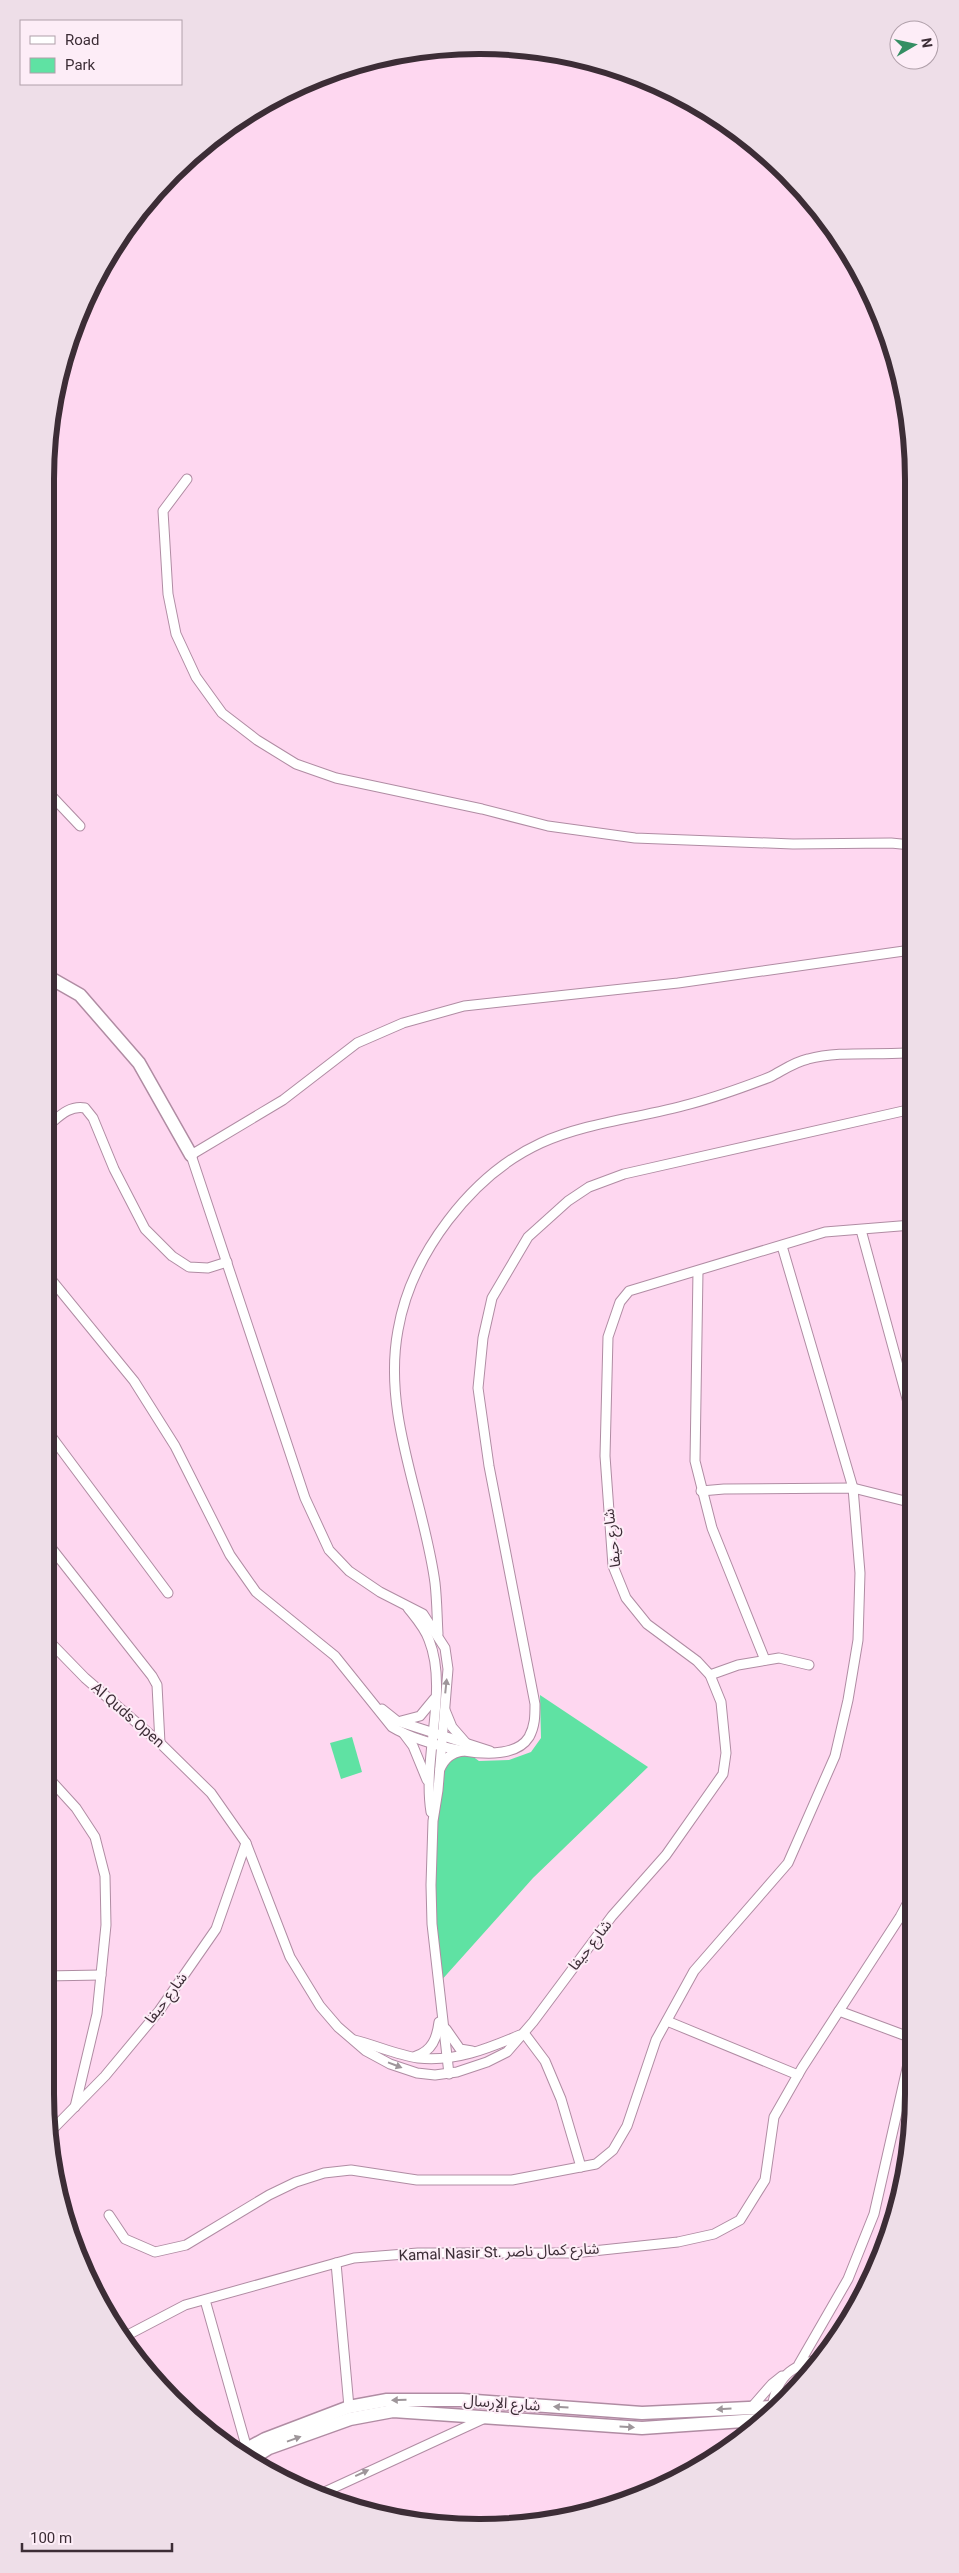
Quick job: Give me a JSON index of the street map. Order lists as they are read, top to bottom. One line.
{"streets":{"main road":["شارع الإرسال"],"street":["شارع حيفا","Al Quds Open","Kamal Nasir St. شارع كمال ناصر"]},"crossings":[["شارع حيفا","Al Quds Open"]],"legend":["Road","Park"],"scale_bar":"100 m","north":"right"}
